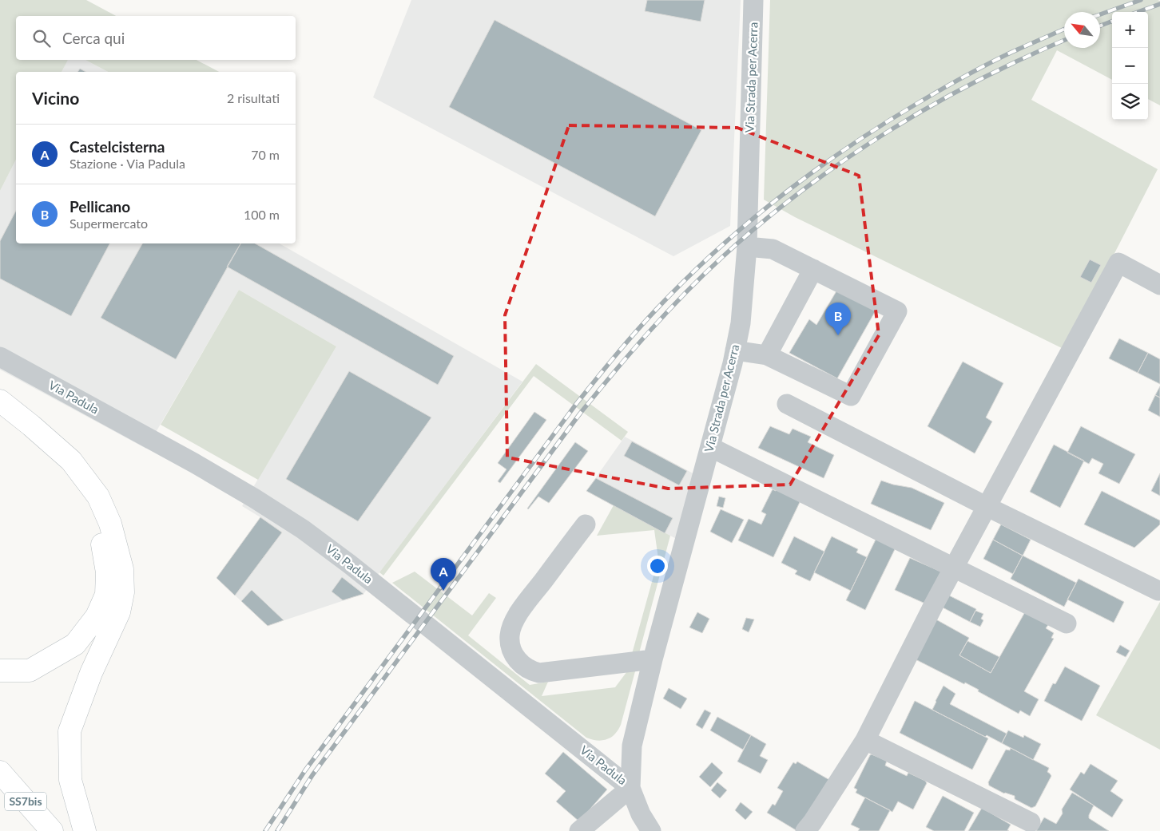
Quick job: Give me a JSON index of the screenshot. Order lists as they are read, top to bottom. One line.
{"streets":{"main road":["SS7bis"],"street":["Via Strada per Acerra","Via Padula"]},"crossings":[["Via Strada per Acerra","Via Padula"]],"north":"top left","page":{"map_buttons":["+","−"],"search":"Cerca qui","heading":["Vicino","2 risultati"],"list":[{"mark":"A","name":"Castelcisterna","note":"Stazione · Via Padula","value":"70 m"},{"mark":"B","name":"Pellicano","note":"Supermercato","value":"100 m"}],"pins":["B","A"]}}
